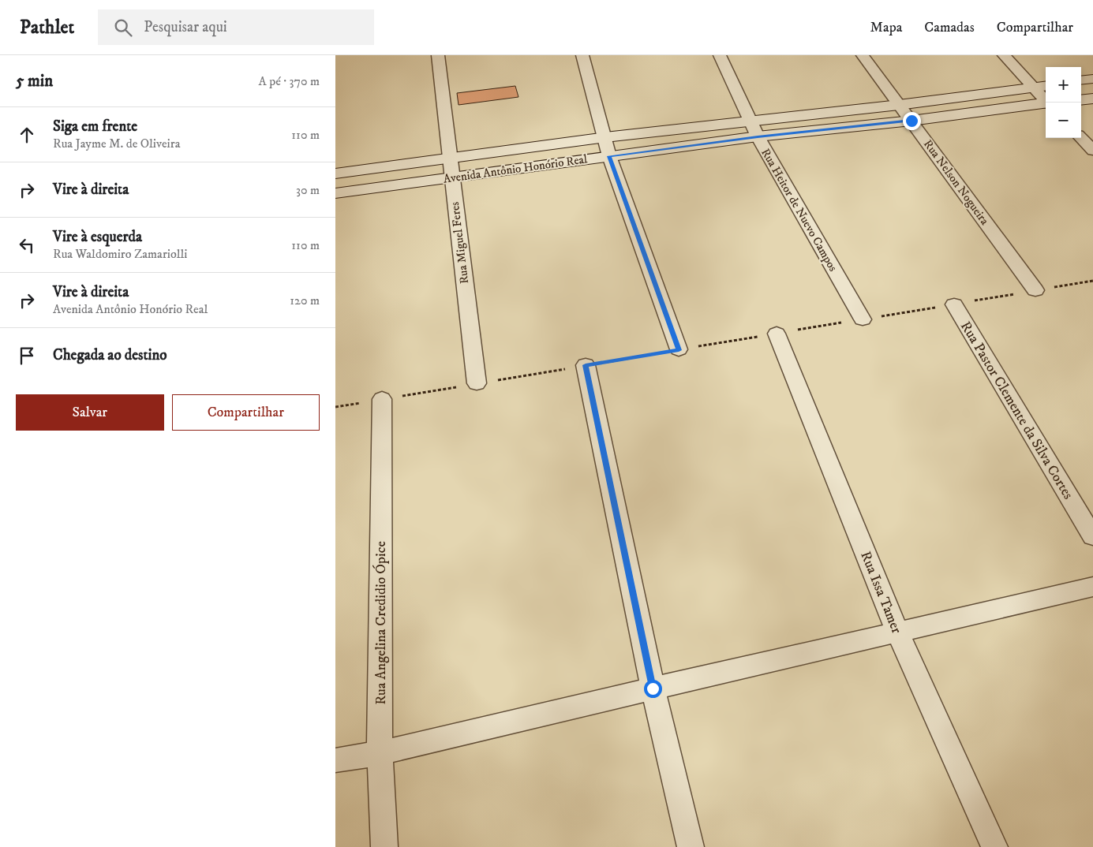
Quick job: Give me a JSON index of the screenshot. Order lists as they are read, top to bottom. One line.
{"streets":{"street":["Avenida Antônio Honório Real","Rua Nelson Nogueira","Rua Heitor de Nuevo Campos","Rua Miguel Feres","Rua Pastor Clemente da Silva Cortes","Rua Issa Tamer","Rua Angelina Credidio Ópice"]},"crossings":[["Avenida Antônio Honório Real","Rua Nelson Nogueira"],["Avenida Antônio Honório Real","Rua Heitor de Nuevo Campos"],["Avenida Antônio Honório Real","Rua Miguel Feres"]],"page":{"header":"Pathlet","search":"Pesquisar aqui","nav":["Mapa","Camadas","Compartilhar"],"heading":["5 min","A pé · 370 m"],"map_buttons":["+","−"],"list":[["Siga em frente","Rua Jayme M. de Oliveira","110 m"],["Vire à direita","30 m"],["Vire à esquerda","Rua Waldomiro Zamariolli","110 m"],["Vire à direita","Avenida Antônio Honório Real","120 m"],"Chegada ao destino"],"buttons":["Salvar","Compartilhar"]}}
